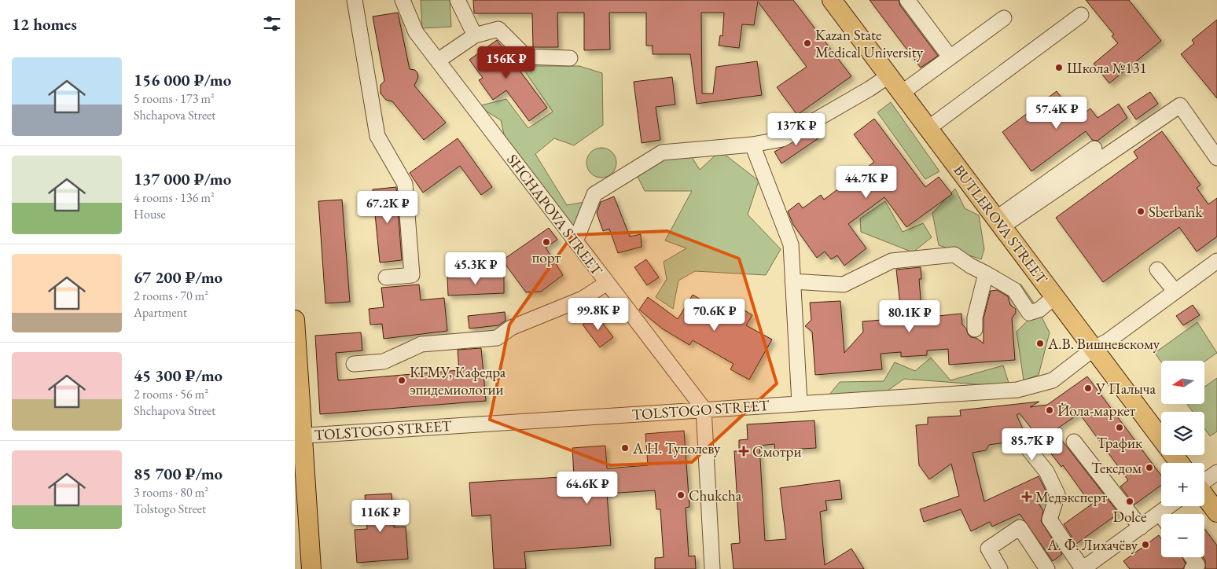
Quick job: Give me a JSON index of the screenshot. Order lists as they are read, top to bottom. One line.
{"streets":{"main road":["BUTLEROVA STREET"],"street":["SHCHAPOVA STREET","TOLSTOGO STREET"]},"crossings":[["SHCHAPOVA STREET","TOLSTOGO STREET"],["BUTLEROVA STREET","TOLSTOGO STREET"]],"places":{"other":["Kazan State Medical University","Школа №131","Sberbank","порт","А.В. Вишневскому","КГМУ, Кафедра эпидемиологии","У Палыча","Йола-маркет","Трафик","А.Н. Туполеву","Тексдом","Chukcha","Dolce","А. Ф. Лихачёву"],"health":["Смотри","Медэксперт"]},"north":"left","page":{"heading":"12 homes","price":["156K ₽","57.4K ₽","137K ₽","44.7K ₽","67.2K ₽","45.3K ₽","99.8K ₽","70.6K ₽","80.1K ₽","85.7K ₽","64.6K ₽","116K ₽"],"list":[{"name":"156 000 ₽/mo","note":"5 rooms · 173 m² · Shchapova Street"},{"name":"137 000 ₽/mo","note":"4 rooms · 136 m² · House"},{"name":"67 200 ₽/mo","note":"2 rooms · 70 m² · Apartment"},{"name":"45 300 ₽/mo","note":"2 rooms · 56 m² · Shchapova Street"},{"name":"85 700 ₽/mo","note":"3 rooms · 80 m² · Tolstogo Street"}],"map_buttons":["+","−"]}}
